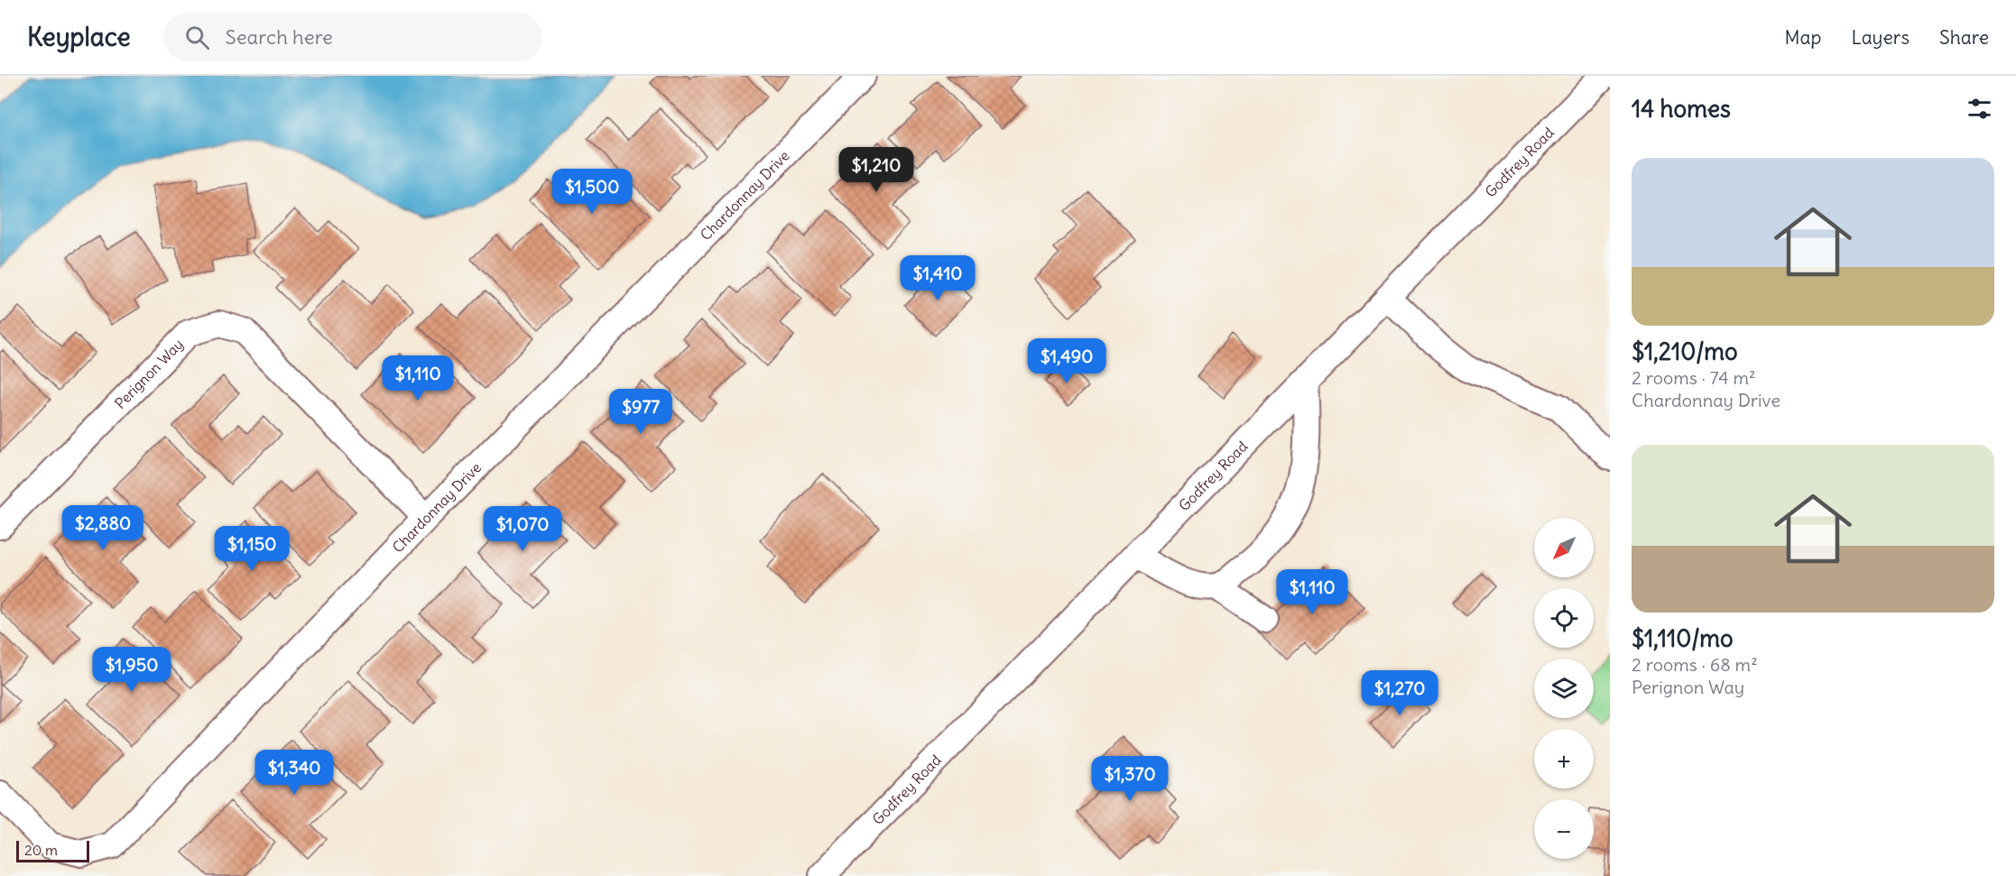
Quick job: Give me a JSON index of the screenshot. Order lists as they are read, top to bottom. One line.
{"streets":{"street":["Godfrey Road","Chardonnay Drive","Perignon Way"]},"crossings":[["Chardonnay Drive","Perignon Way"]],"scale_bar":"20 m","north":"bottom left","page":{"header":"Keyplace","search":"Search here","nav":["Map","Layers","Share"],"heading":"14 homes","list":[{"name":"$1,210/mo","note":"2 rooms · 74 m² · Chardonnay Drive"},{"name":"$1,110/mo","note":"2 rooms · 68 m² · Perignon Way"}],"price":["$1,210","$1,500","$1,410","$1,490","$1,110","$977","$2,880","$1,070","$1,150","$1,110","$1,950","$1,270","$1,340","$1,370"],"map_buttons":["+","−"],"scale":"20 m"}}
